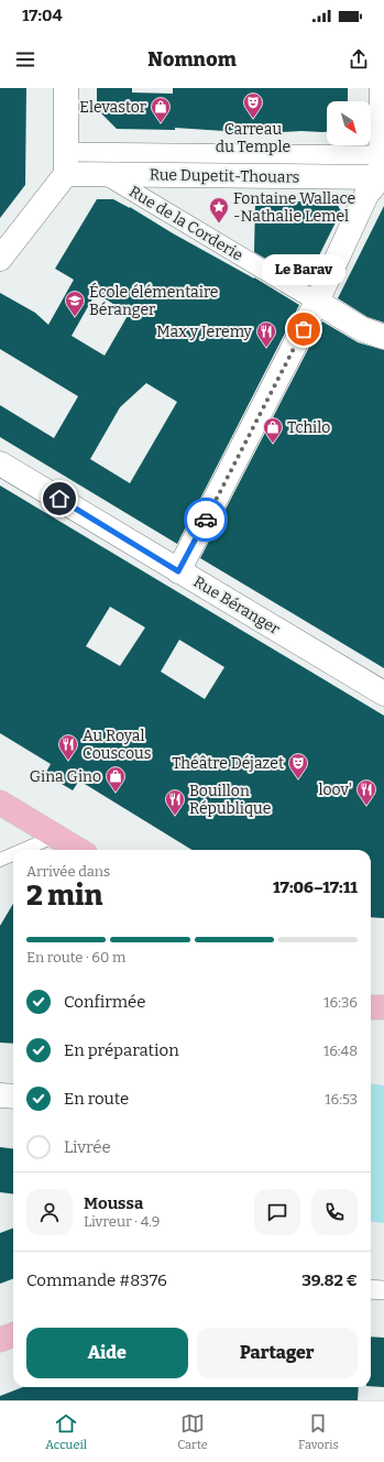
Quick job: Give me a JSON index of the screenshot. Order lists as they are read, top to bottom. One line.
{"streets":{"street":["Rue Dupetit-Thouars","Rue de la Corderie","Rue Béranger"]},"crossings":[["Rue Dupetit-Thouars","Rue de la Corderie"]],"places":{"theatre":["Carreau du Temple","Théâtre Déjazet"],"shop":["Elevastor","Tchilo","Gina Gino"],"place":["Fontaine Wallace -Nathalie Lemel"],"school or university":["École élémentaire Béranger"],"other":["Le Barav"],"restaurant":["Max y Jeremy","Au Royal Couscous","loov'","Bouillon République"]},"north":"bottom right","page":{"status":"17:04","header":"Nomnom","bubble":"Le Barav","heading":["2 min","Arrivée dans","17:06–17:11"],"panel":["Moussa","Livreur · 4.9","Commande #8376","39.82 €"],"bar":"En route · 60 m","list":[["Confirmée","16:36"],["En préparation","16:48"],["En route","16:53"],"Livrée"],"buttons":["Aide","Partager"],"tabs":["Accueil","Carte","Favoris"]}}
